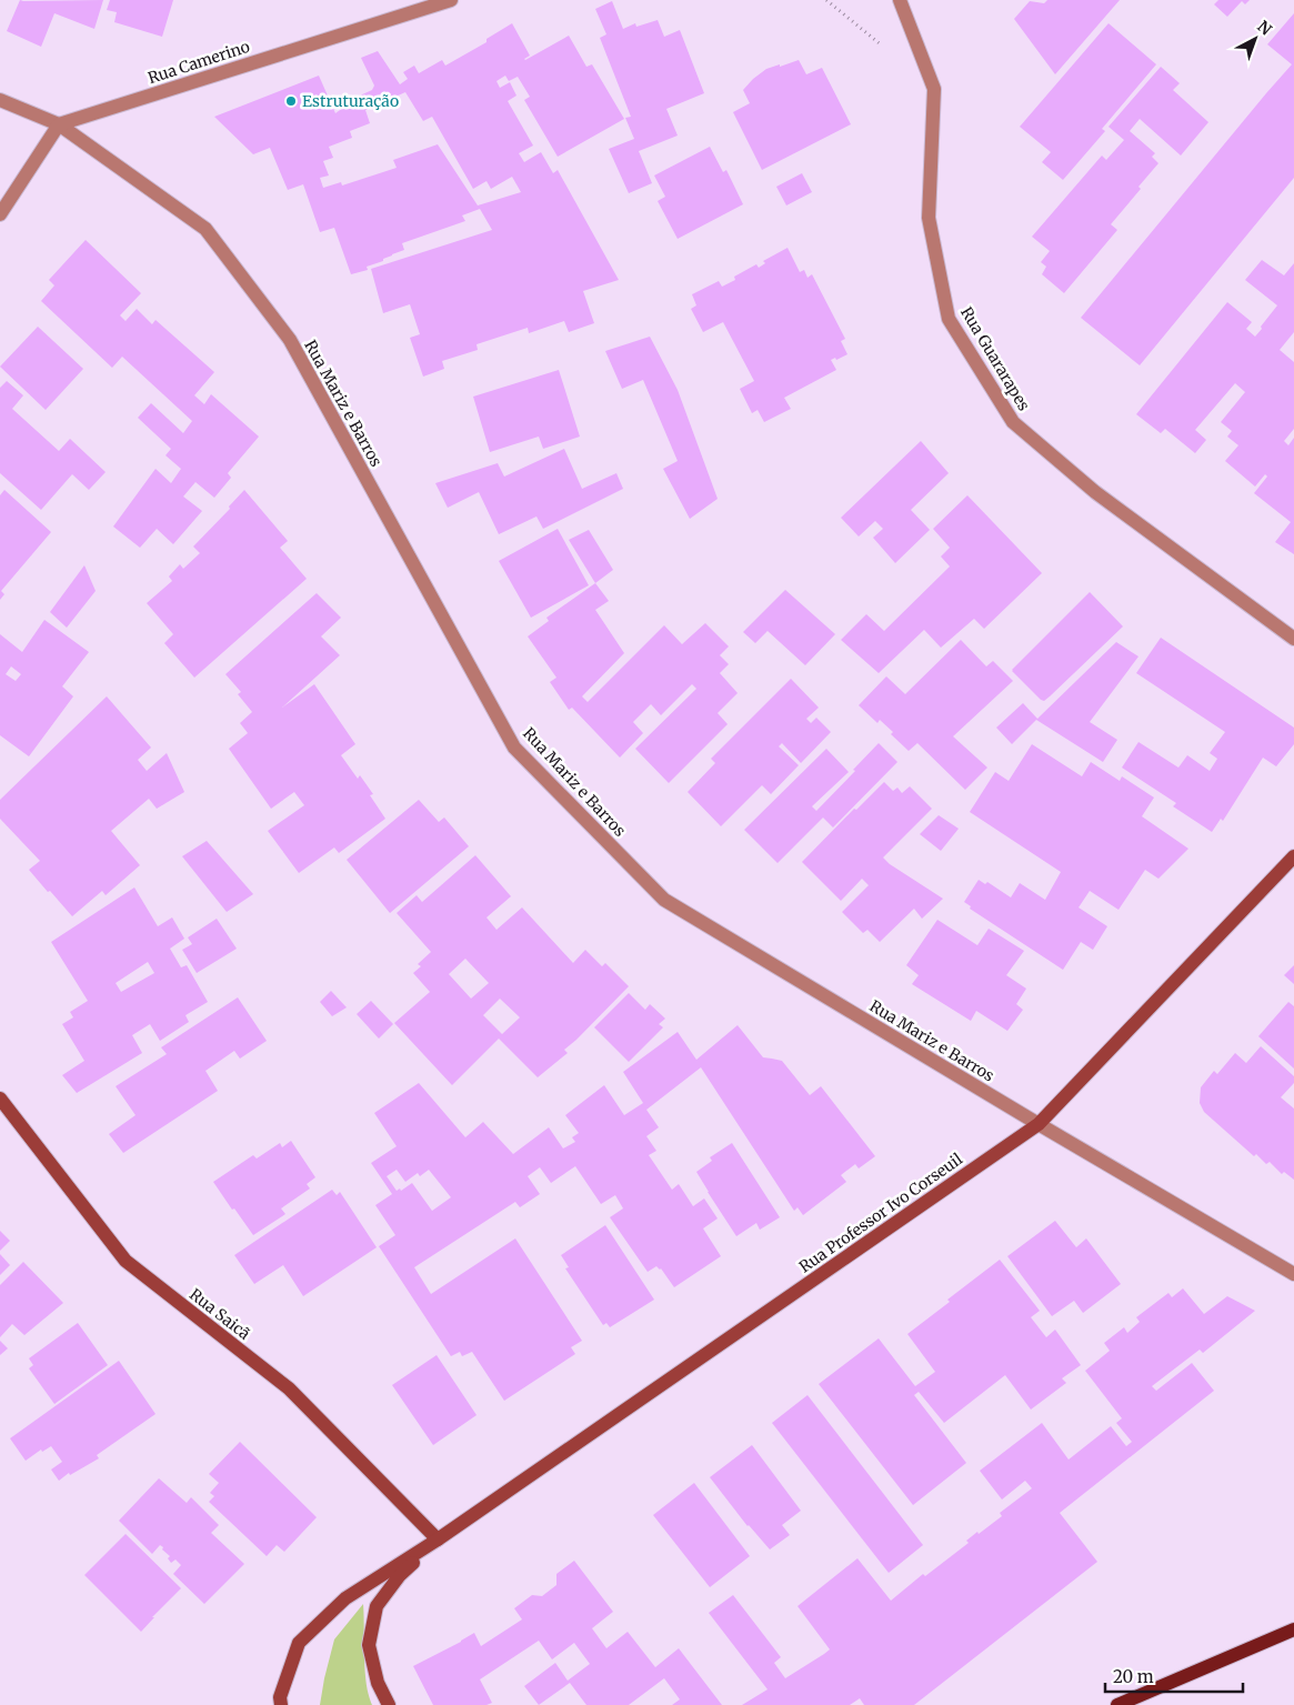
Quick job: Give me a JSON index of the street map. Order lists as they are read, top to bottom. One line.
{"streets":{"street":["Rua Camerino","Rua Guararapes","Rua Mariz e Barros","Rua Professor Ivo Corseuil","Rua Saicã"]},"crossings":[["Rua Camerino","Rua Mariz e Barros"],["Rua Mariz e Barros","Rua Professor Ivo Corseuil"],["Rua Professor Ivo Corseuil","Rua Saicã"]],"places":["Estruturação"],"scale_bar":"20 m","north":"top right"}
